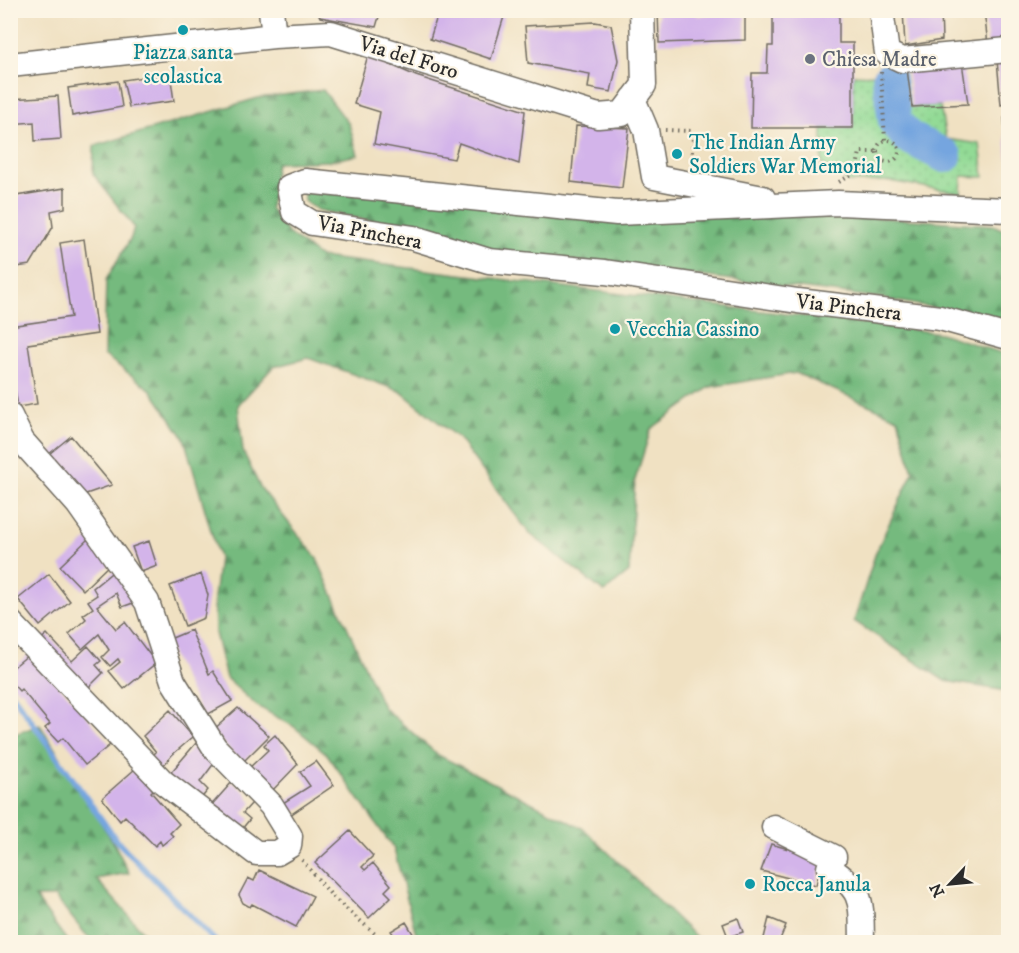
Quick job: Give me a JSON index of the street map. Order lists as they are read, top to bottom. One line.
{"streets":{"street":["Via del Foro","Via Pinchera"]},"places":["Piazza santa scolastica","Chiesa Madre","The Indian Army Soldiers War Memorial","Vecchia Cassino","Rocca Janula"],"north":"bottom left"}
